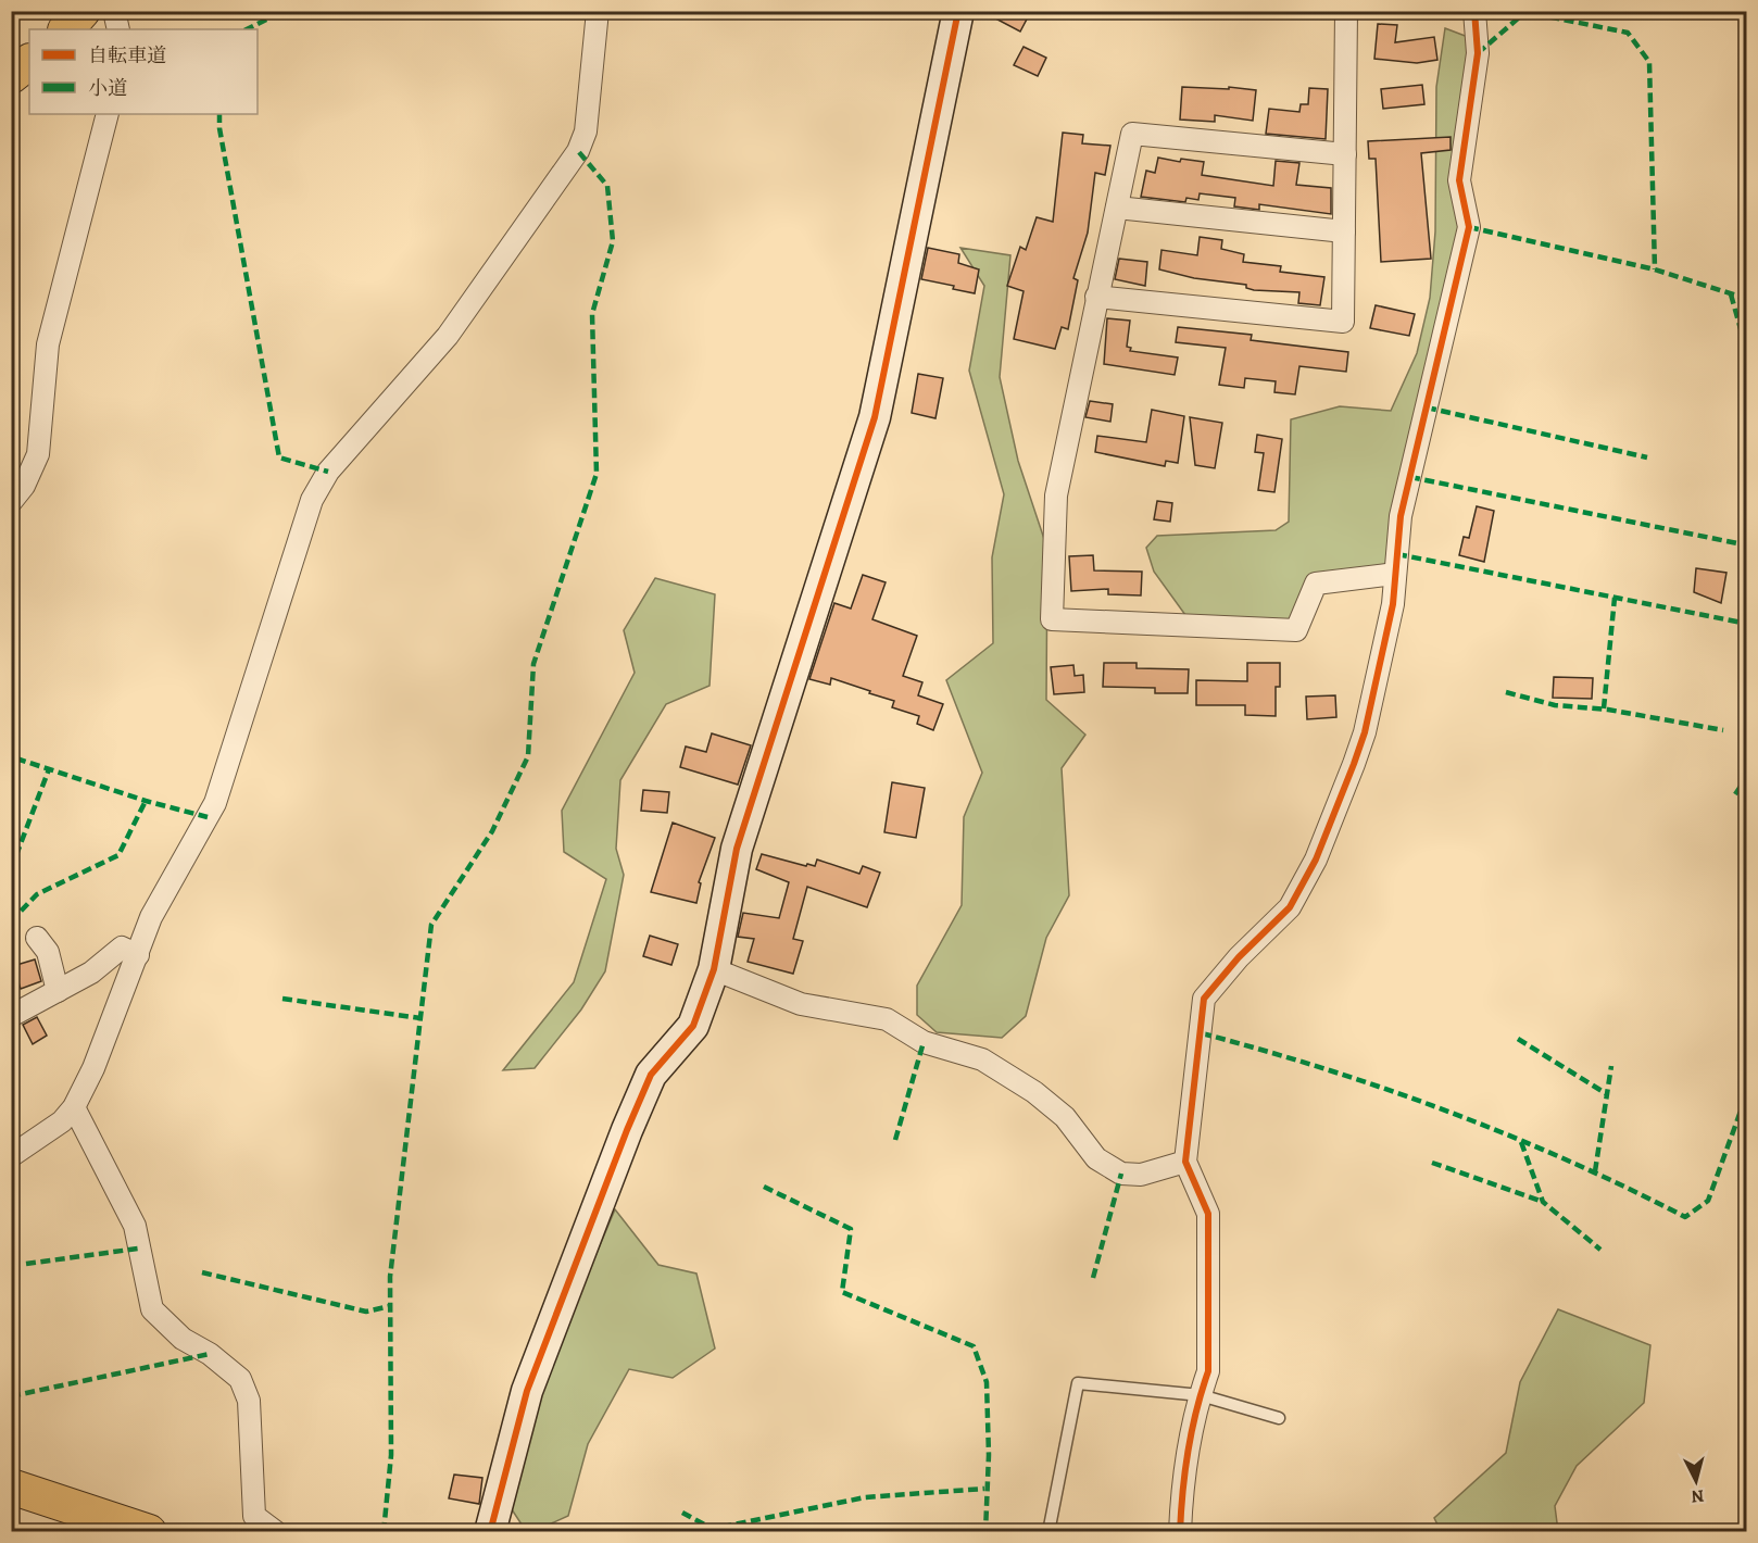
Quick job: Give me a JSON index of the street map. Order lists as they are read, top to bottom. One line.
{"legend":["自転車道","小道"],"north":"bottom"}
